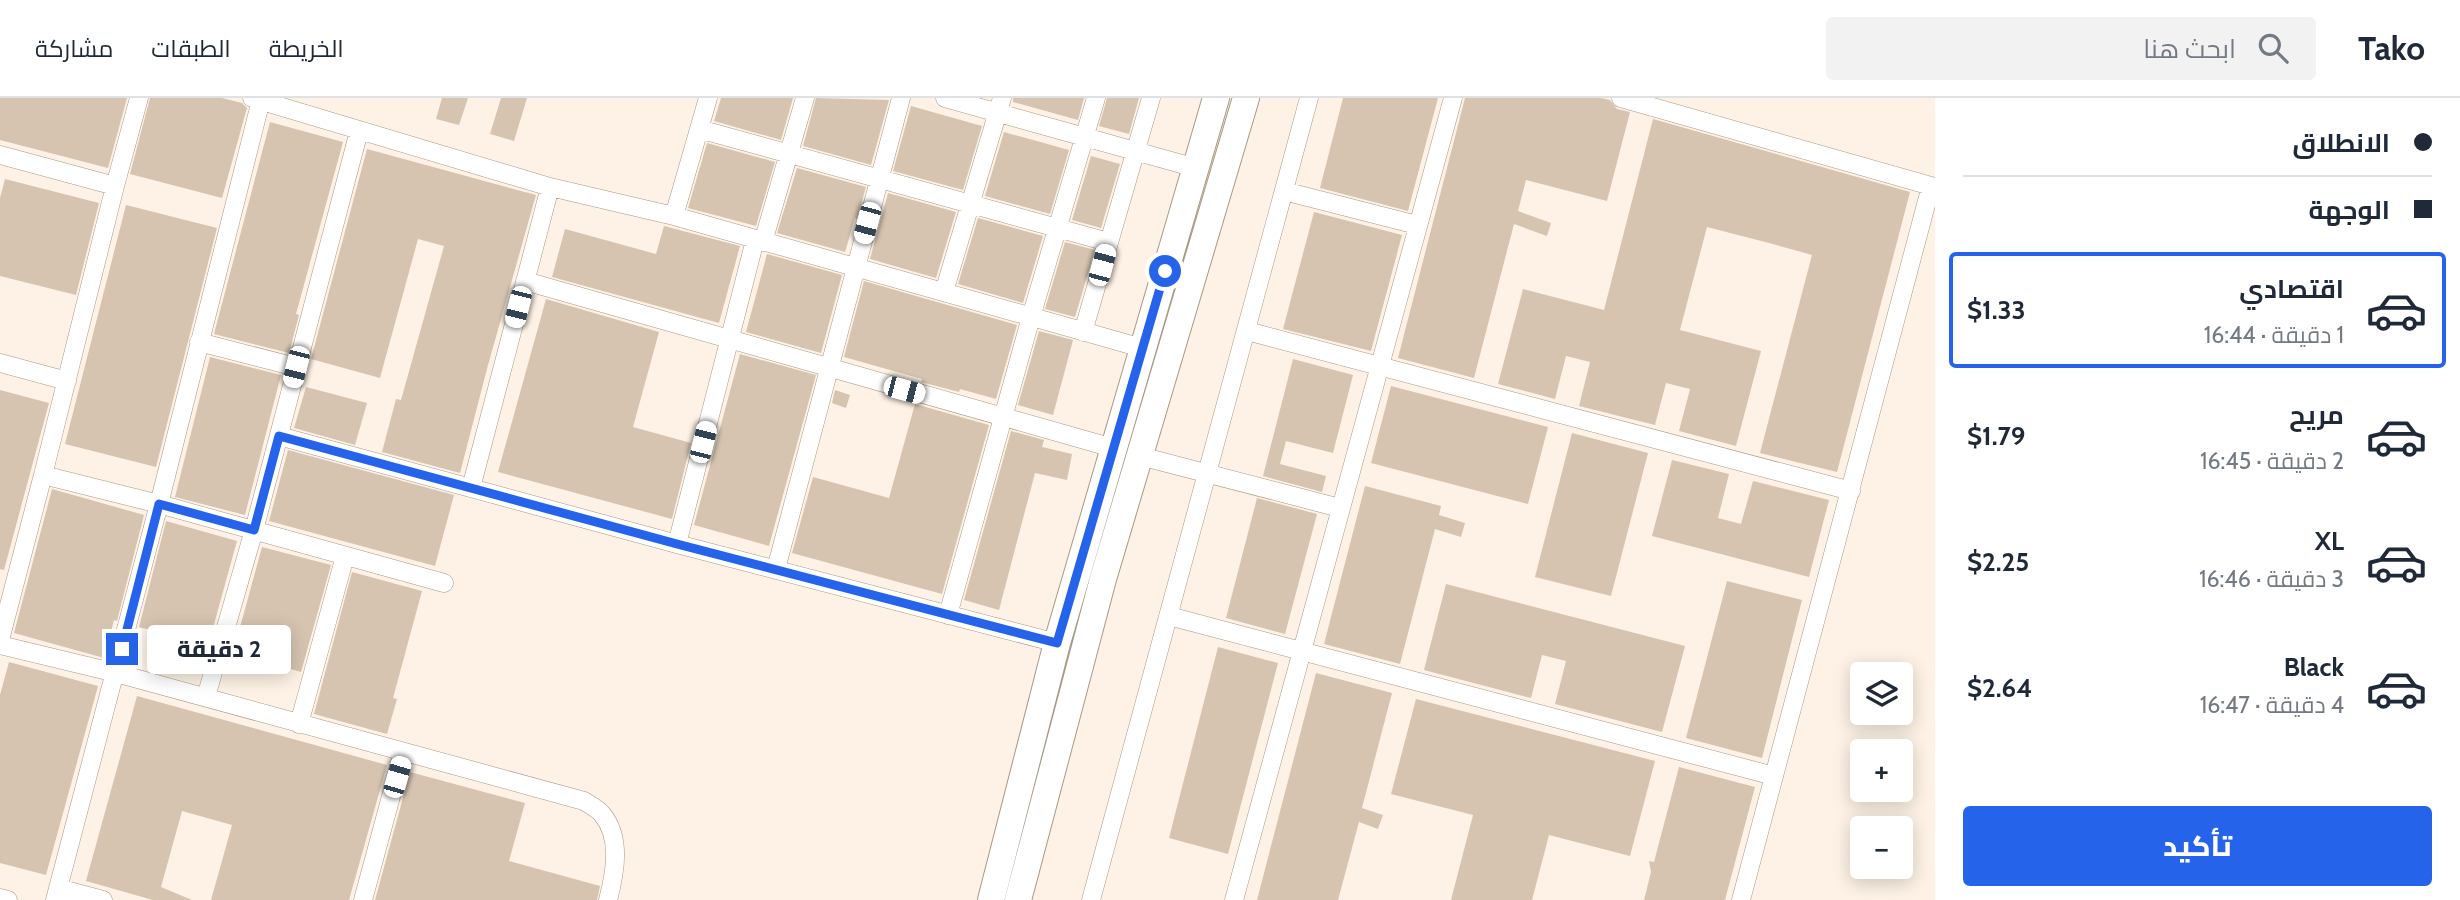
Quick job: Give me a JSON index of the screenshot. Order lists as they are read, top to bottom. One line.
{"page":{"header":"Tako","search":"ابحث هنا","nav":["الخريطة","الطبقات","مشاركة"],"banner":["الانطلاق","الوجهة"],"list":[{"name":"اقتصادي","note":"1 دقيقة · 16:44","value":"$1.33"},{"name":"مريح","note":"2 دقيقة · 16:45","value":"$1.79"},{"name":"XL","note":"3 دقيقة · 16:46","value":"$2.25"},{"name":"Black","note":"4 دقيقة · 16:47","value":"$2.64"}],"bubble":"2 دقيقة","map_buttons":["+","−"],"buttons":"تأكيد"}}
